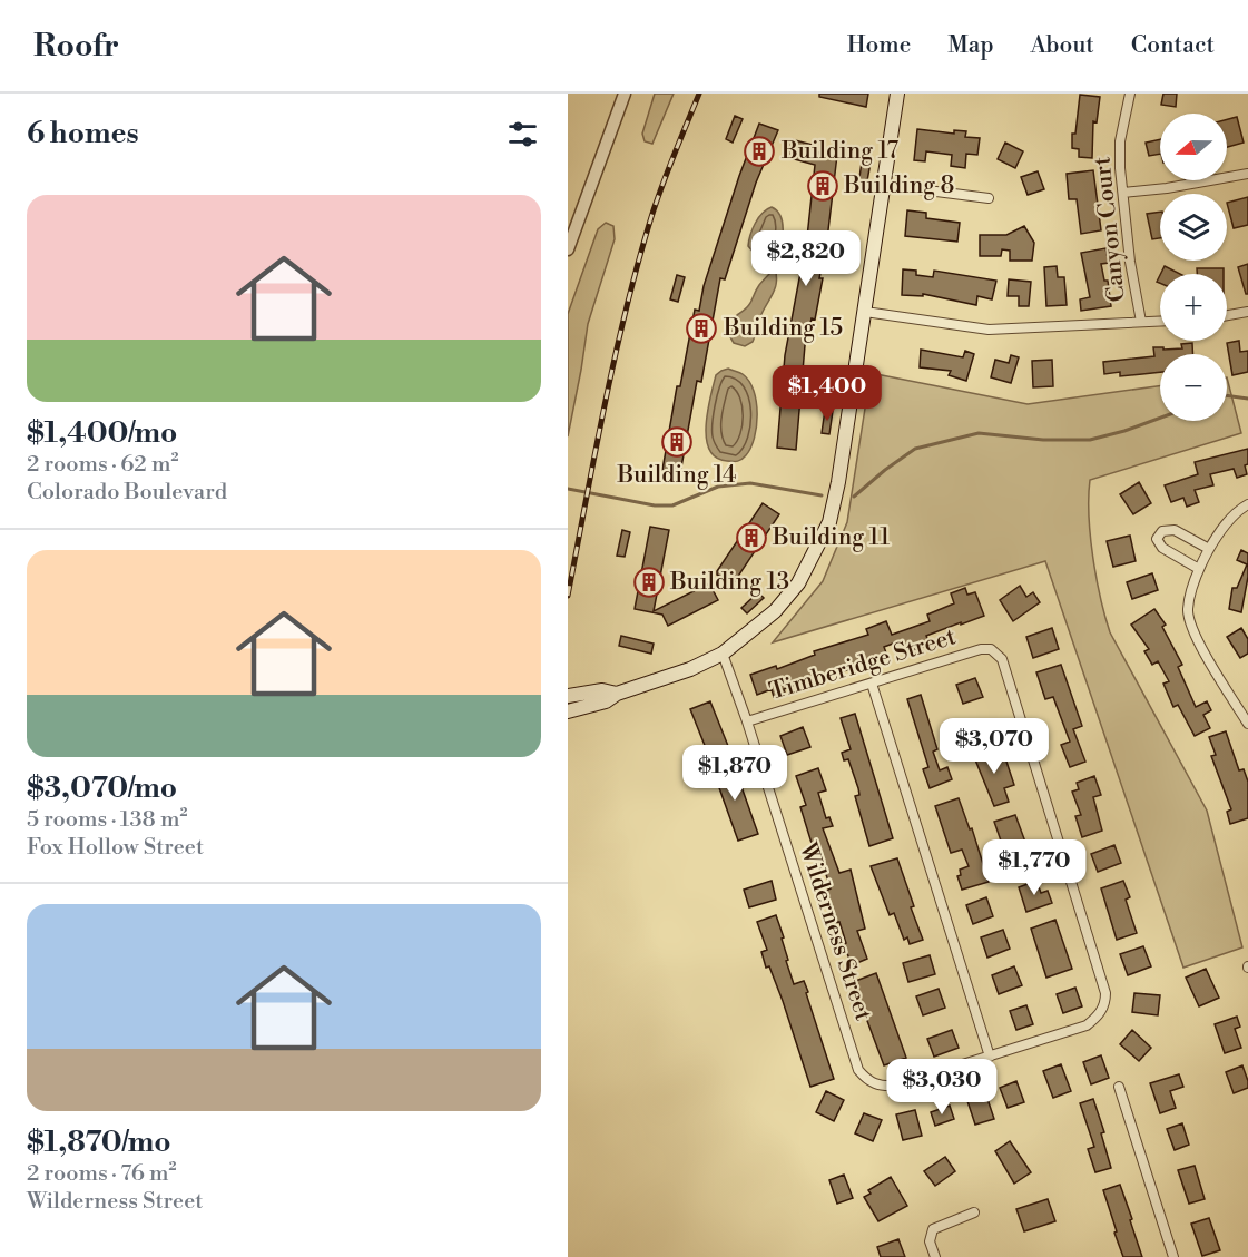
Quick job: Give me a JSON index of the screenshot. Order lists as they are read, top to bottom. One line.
{"streets":{"street":["Canyon Court","Timberidge Street","Wilderness Street"]},"crossings":[["Timberidge Street","Wilderness Street"]],"places":{"building":["Building 17","Building 8","Building 15","Building 14","Building 11","Building 13"]},"north":"left","page":{"header":"Roofr","nav":["Home","Map","About","Contact"],"heading":"6 homes","map_buttons":["+","−"],"list":[{"name":"$1,400/mo","note":"2 rooms · 62 m² · Colorado Boulevard"},{"name":"$3,070/mo","note":"5 rooms · 138 m² · Fox Hollow Street"},{"name":"$1,870/mo","note":"2 rooms · 76 m² · Wilderness Street"}],"price":["$2,820","$1,400","$3,070","$1,870","$1,770","$3,030"]}}
